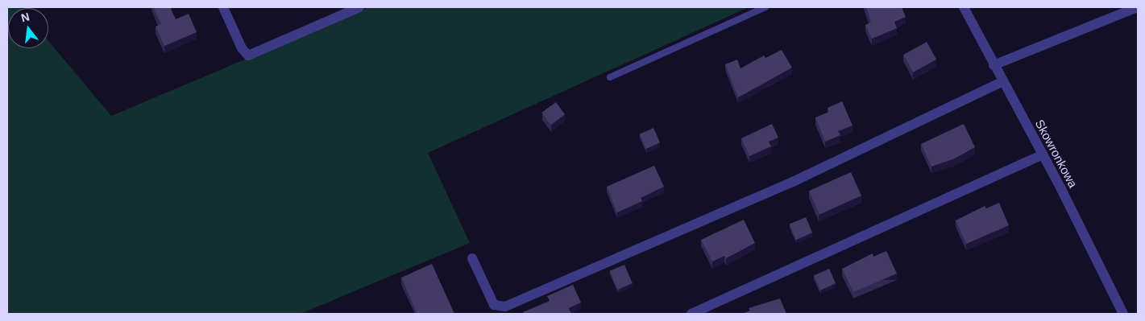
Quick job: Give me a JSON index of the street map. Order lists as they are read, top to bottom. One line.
{"streets":{"street":["Skowronkowa"]},"north":"top"}
